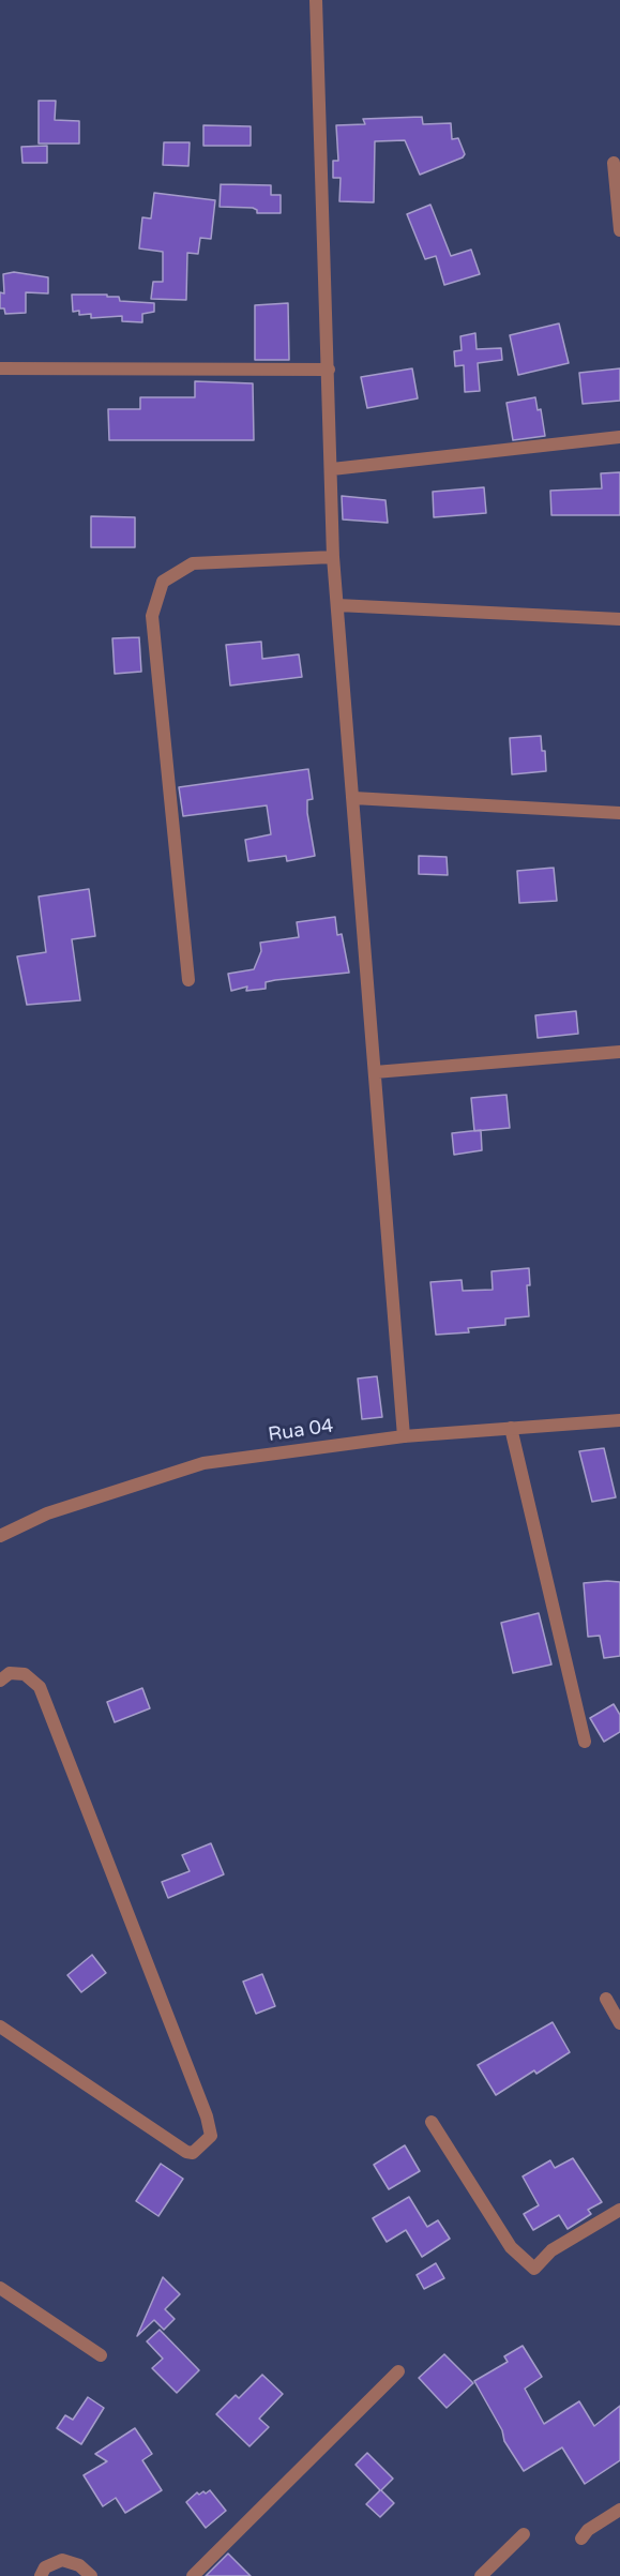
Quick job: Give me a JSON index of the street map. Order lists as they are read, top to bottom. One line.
{"streets":{"street":["Rua 04"]}}
